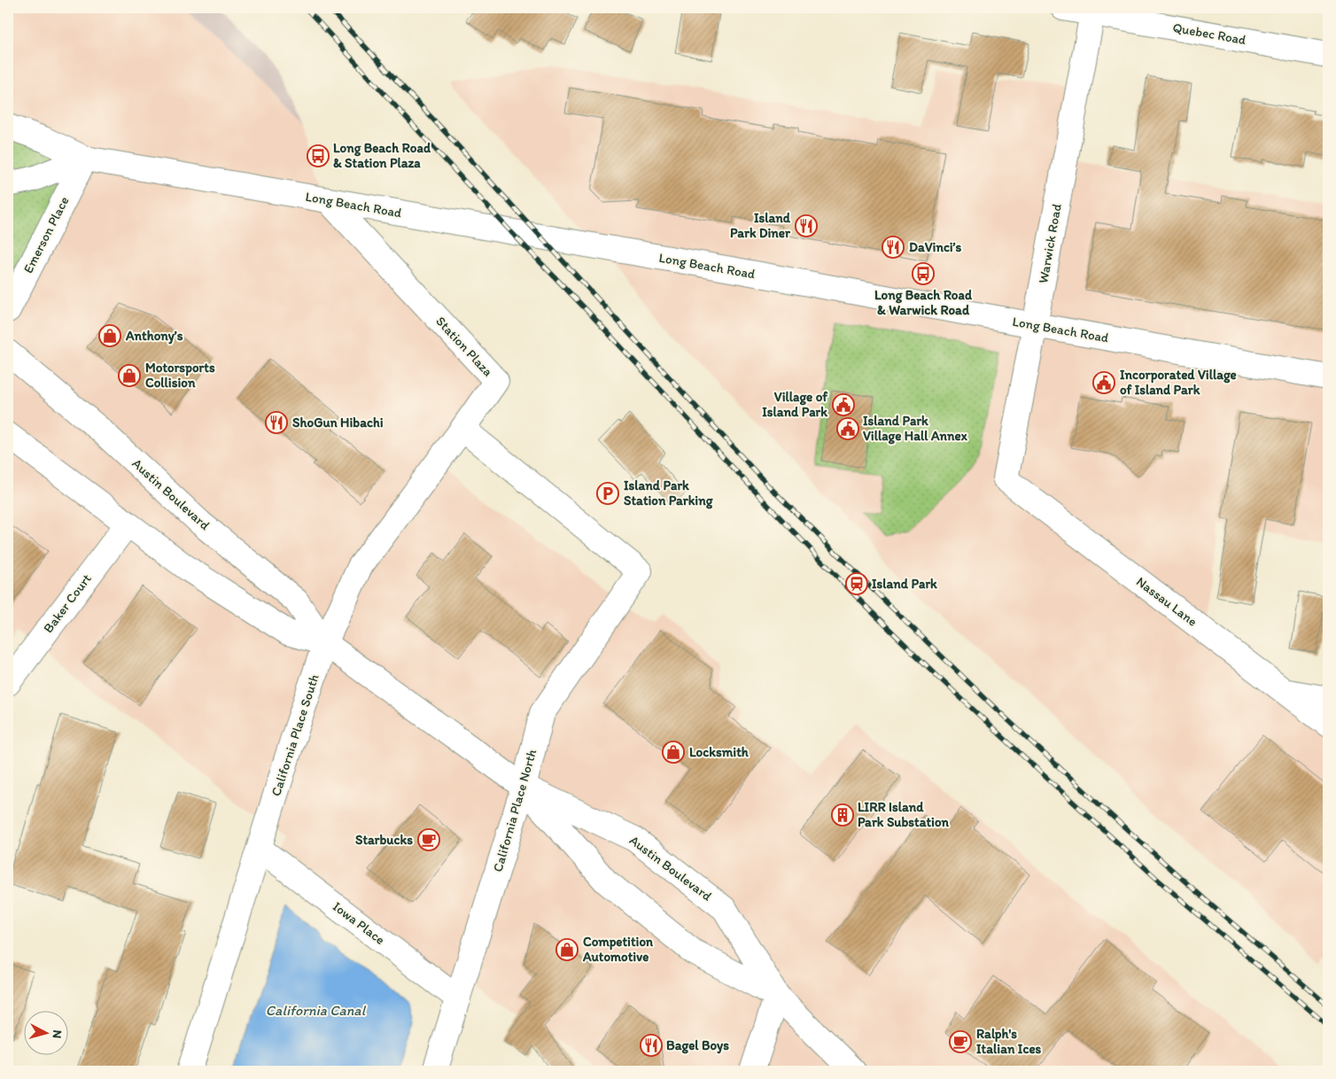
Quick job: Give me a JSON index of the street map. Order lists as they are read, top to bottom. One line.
{"streets":{"street":["Quebec Road","Long Beach Road","Emerson Place","Warwick Road","Station Plaza","Austin Boulevard","Nassau Lane","Baker Court","California Place South","California Place North","Iowa Place"]},"crossings":[["Quebec Road","Warwick Road"],["Long Beach Road","Emerson Place"],["Long Beach Road","Warwick Road"],["Long Beach Road","Station Plaza"],["Warwick Road","Nassau Lane"],["Station Plaza","California Place South"],["Station Plaza","California Place North"],["Austin Boulevard","Baker Court"],["Austin Boulevard","California Place South"],["Austin Boulevard","California Place North"],["California Place South","California Place North"],["California Place South","Iowa Place"],["California Place North","Iowa Place"]],"water":["California Canal"],"places":{"bus stop":["Long Beach Road & Station Plaza","Long Beach Road & Warwick Road"],"restaurant":["Island Park Diner","DaVinci’s","ShoGun Hibachi","Bagel Boys"],"shop":["Anthony’s","Motorsports Collision","Locksmith","Competition Automotive"],"public building":["Incorporated Village of Island Park","Village of Island Park","Island Park Village Hall Annex"],"parking":["Island Park Station Parking"],"station":["Island Park"],"building":["LIRR Island Park Substation"],"cafe":["Starbucks","Ralph's Italian Ices"]},"north":"right"}
